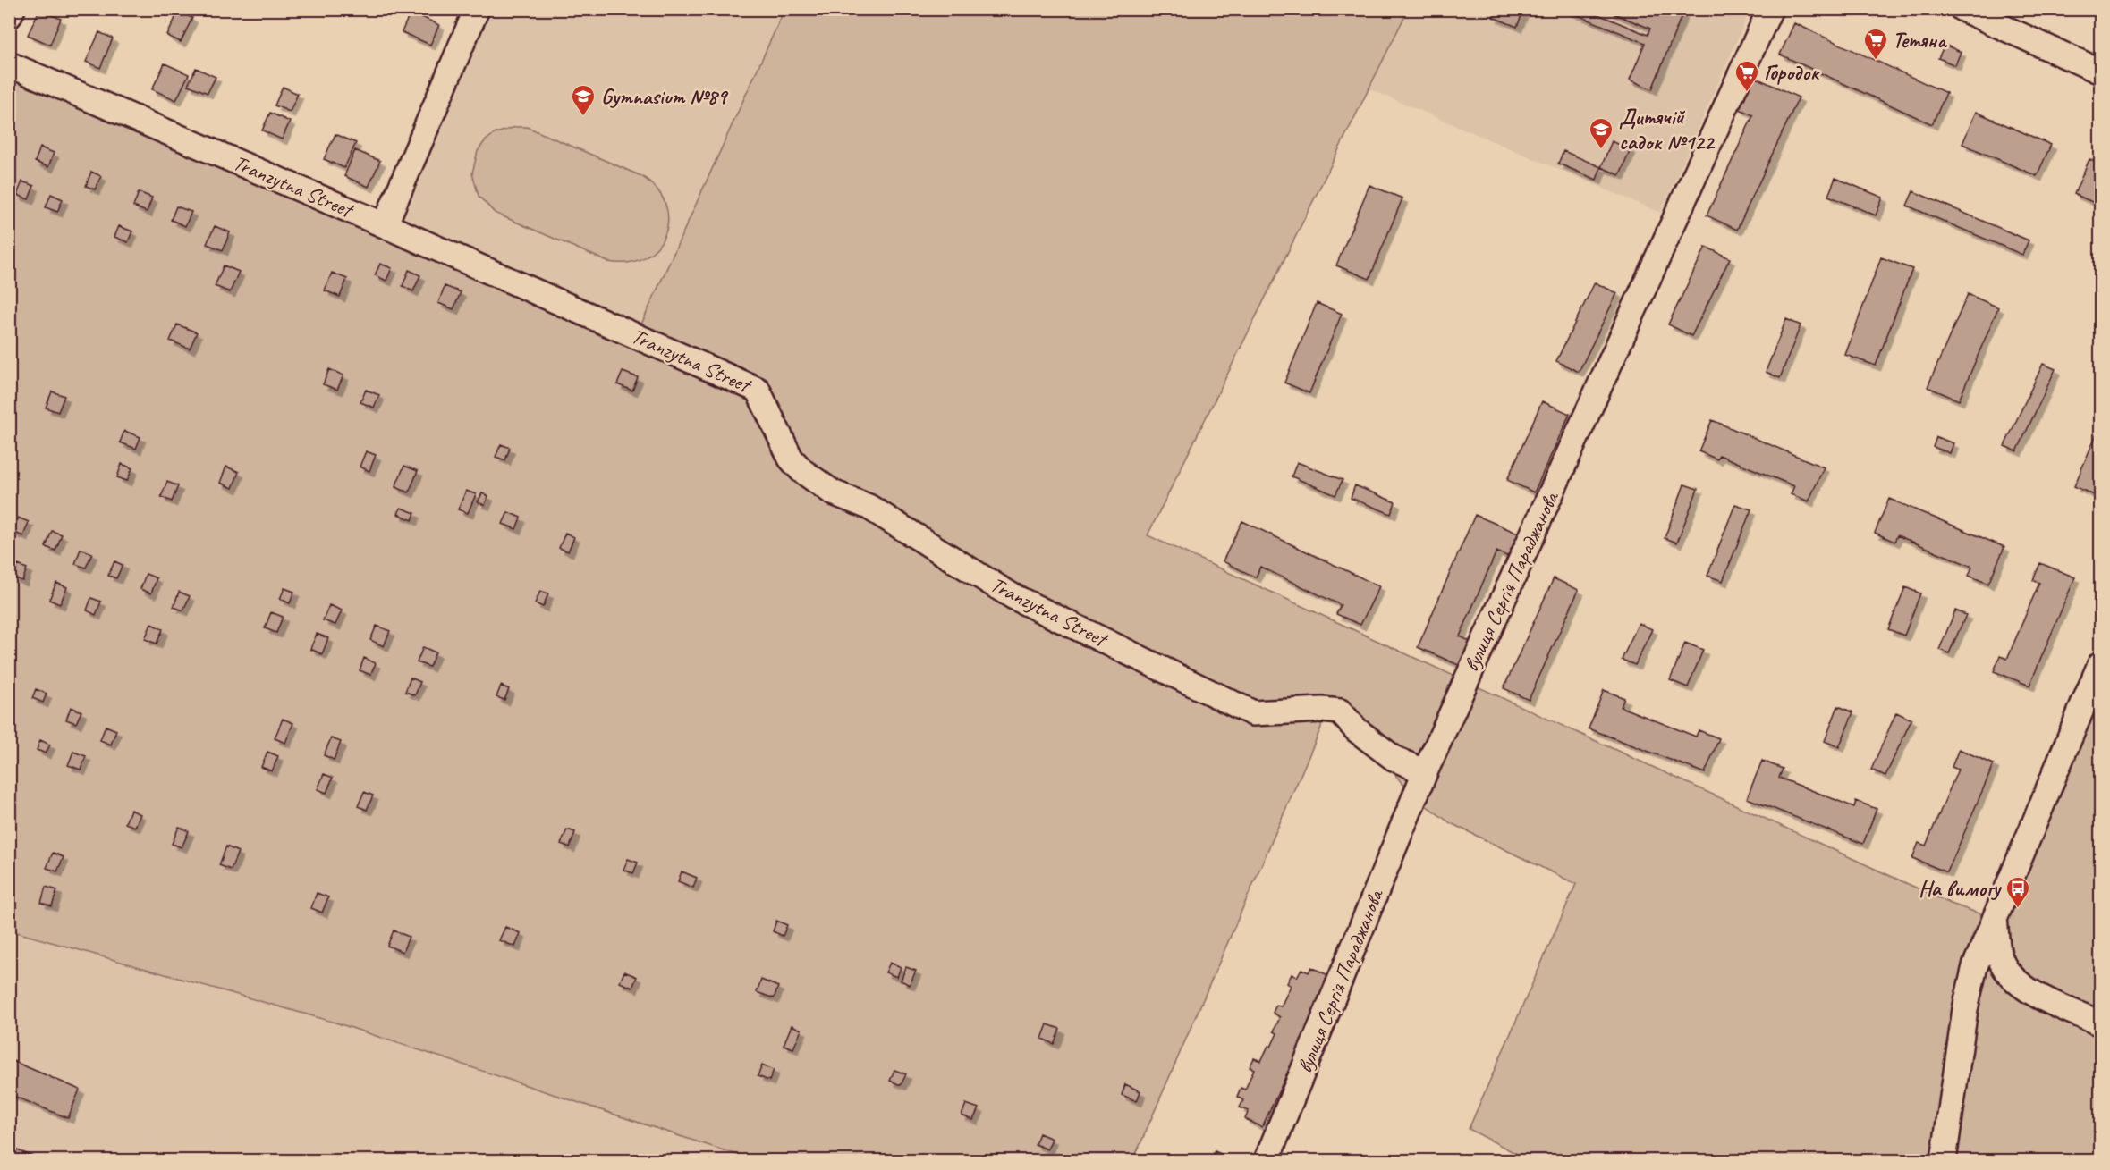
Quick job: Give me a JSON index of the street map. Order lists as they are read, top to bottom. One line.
{"streets":{"street":["Tranzytna Street","вулиця Сергія Параджанова"]},"crossings":[["Tranzytna Street","вулиця Сергія Параджанова"]],"places":{"supermarket":["Тетяна","Городок"],"school or university":["Gymnasium №89","Дитячій садок №122"],"bus stop":["На вимогу"]}}
